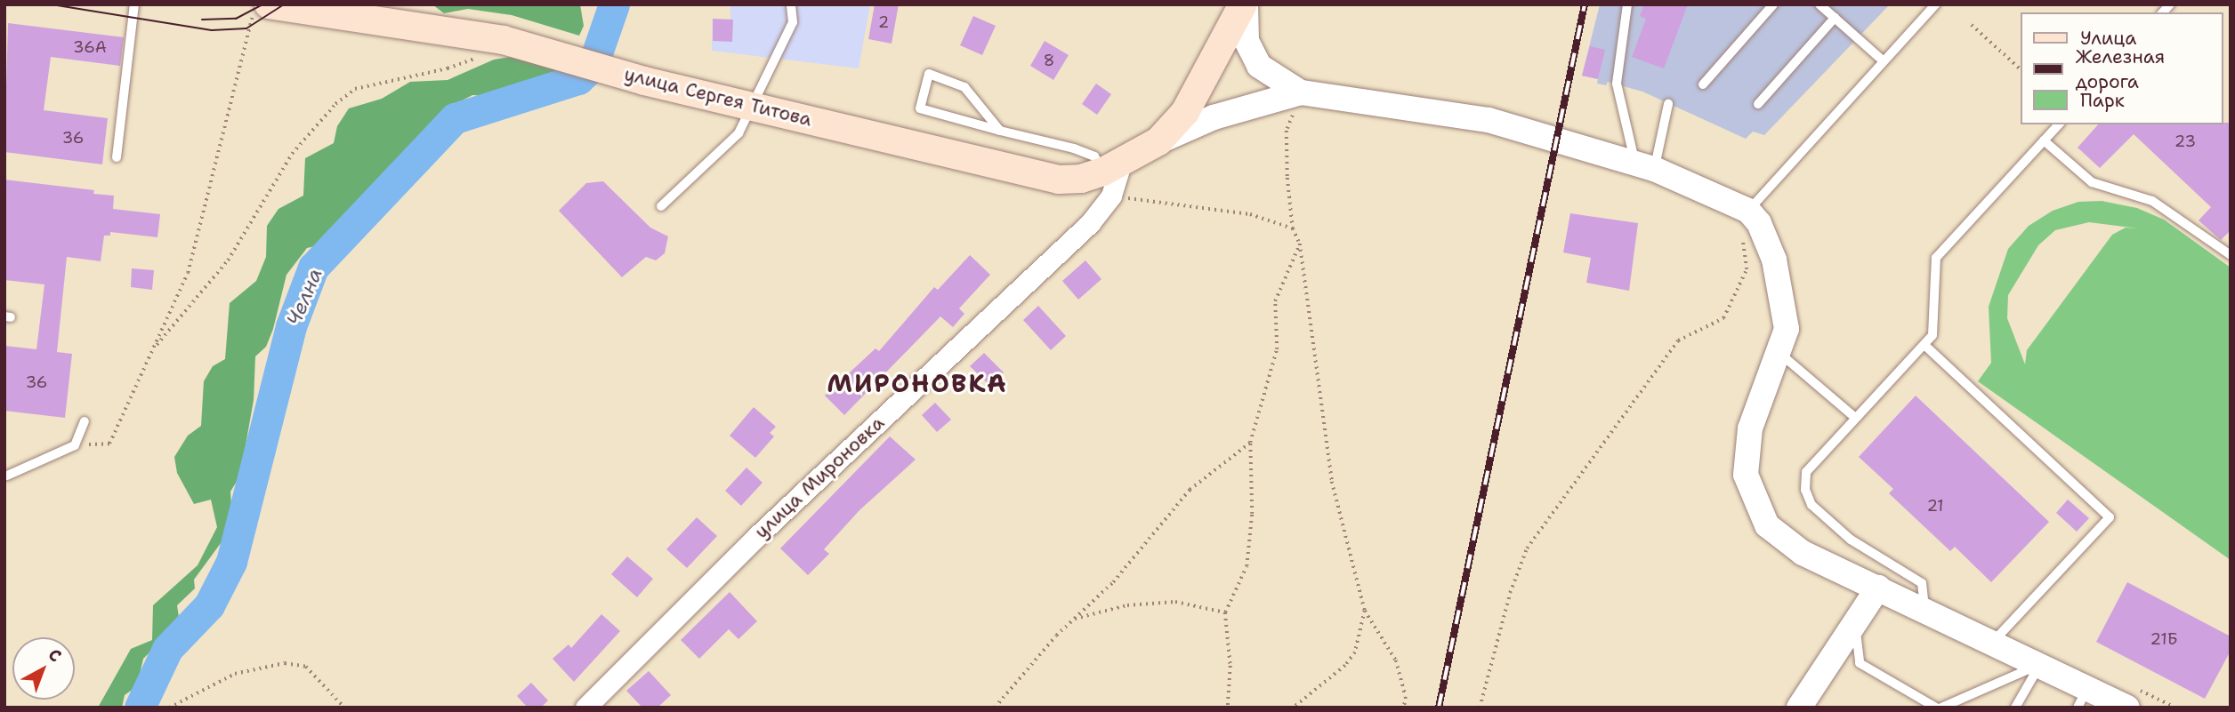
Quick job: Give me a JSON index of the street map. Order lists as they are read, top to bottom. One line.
{"streets":{"main road":["улица Сергея Титова"],"street":["улица Мироновка"]},"crossings":[["улица Сергея Титова","улица Мироновка"]],"districts":["МИРОНОВКА"],"water":["Челна"],"house_numbers":["2","36А","8","36","23","36","21","21Б"],"legend":["Улица","Железная дорога","Парк"],"north":"top right"}
